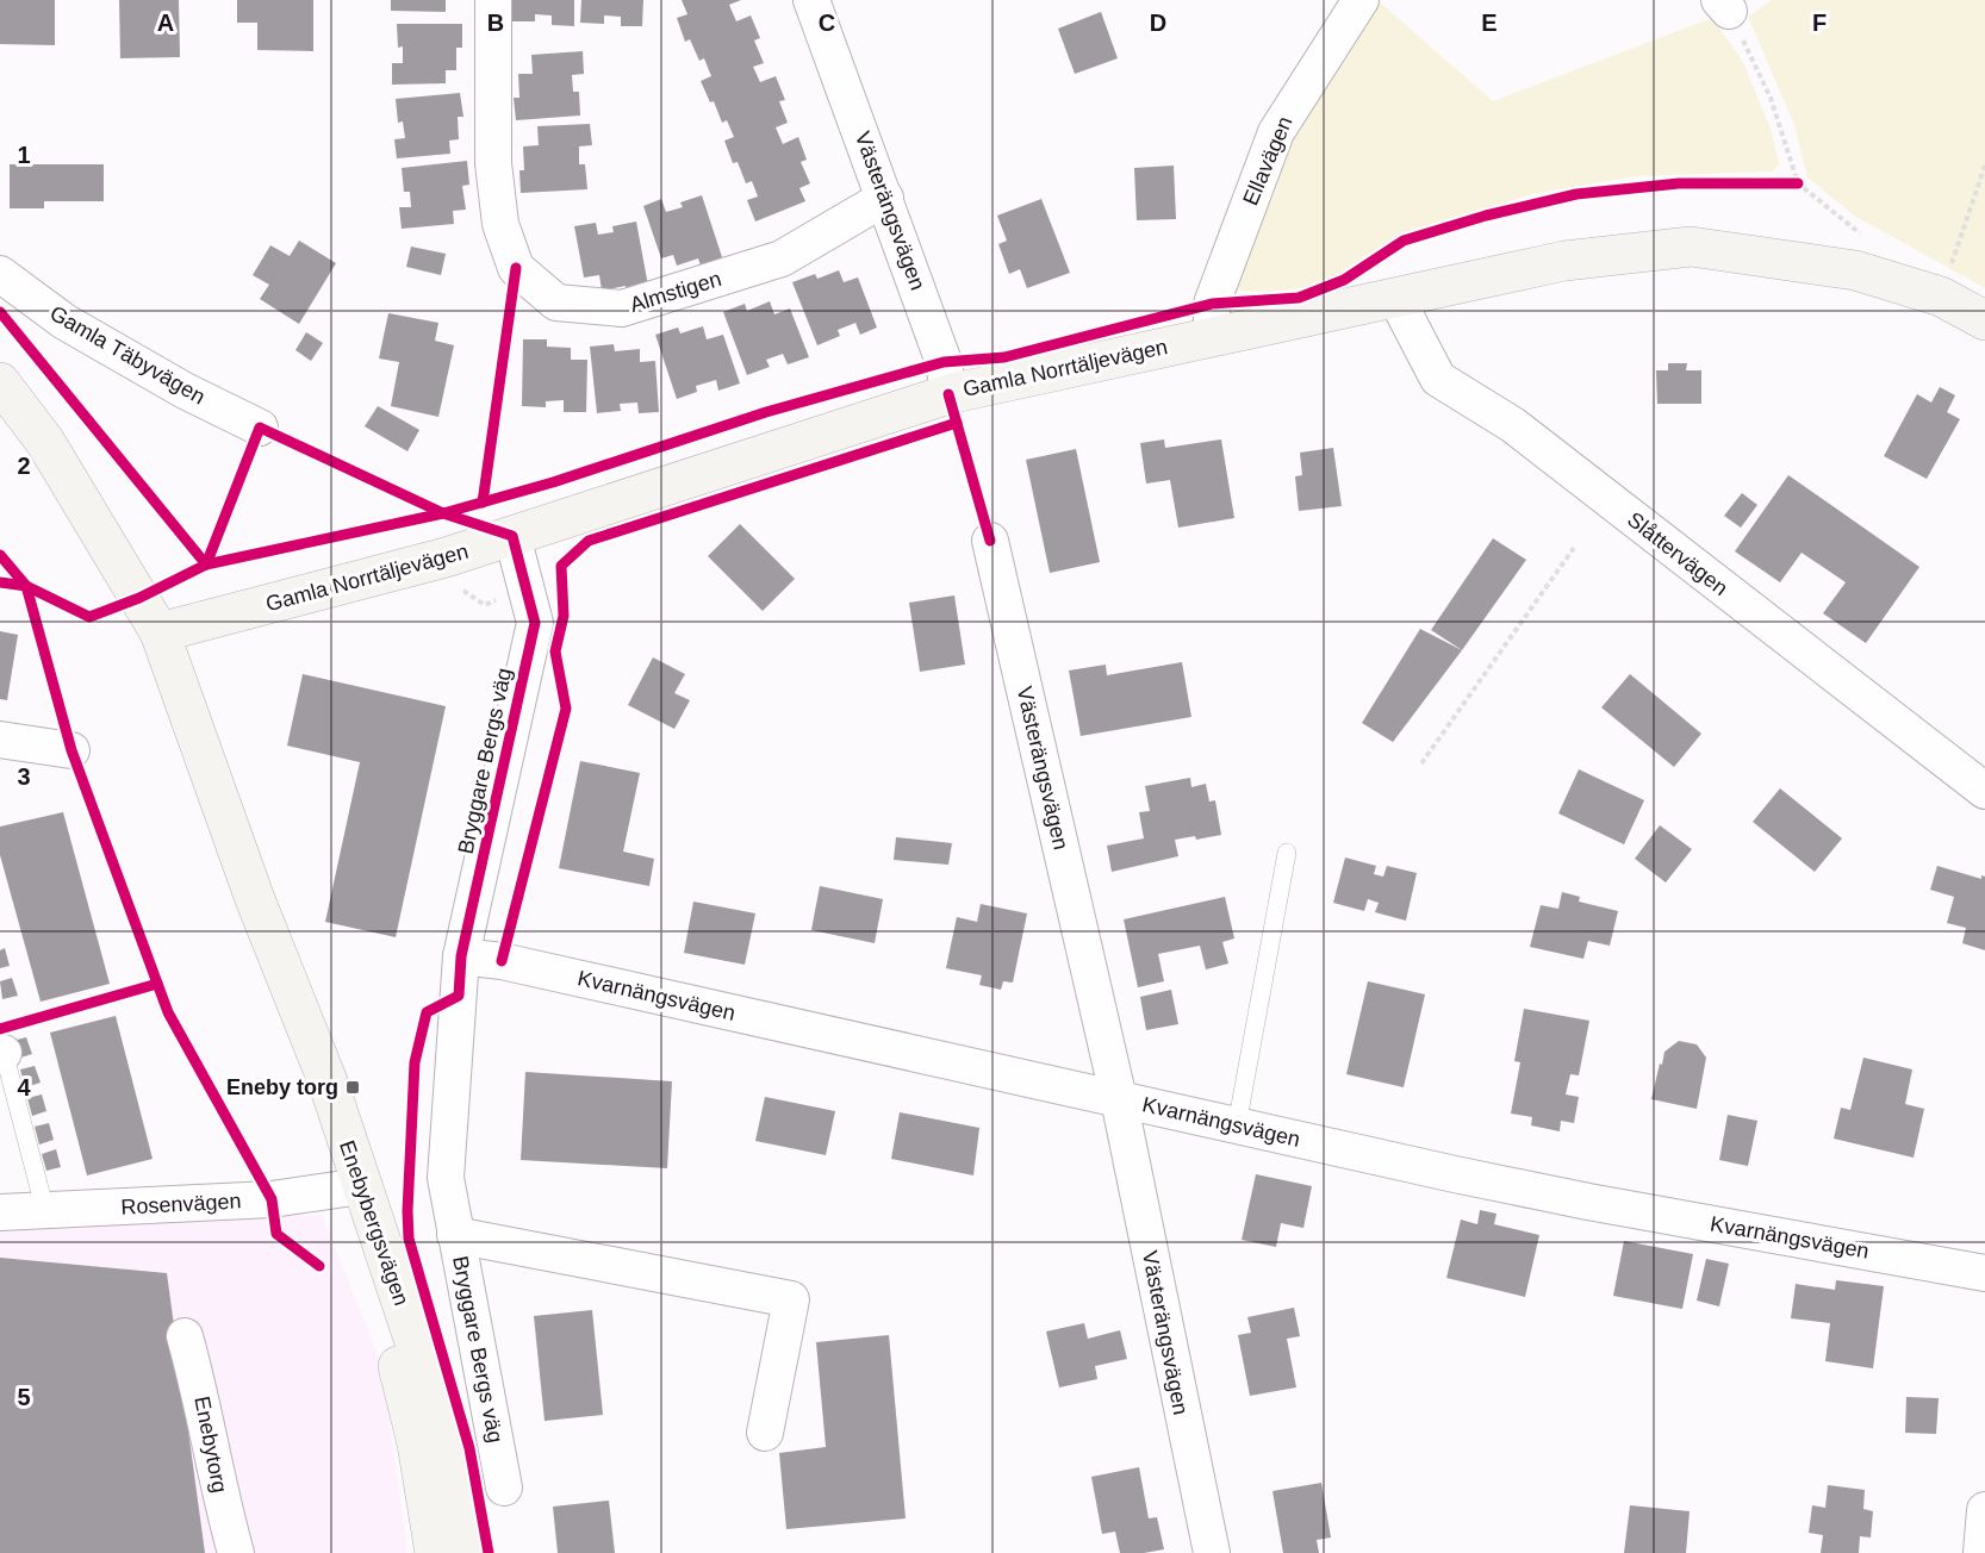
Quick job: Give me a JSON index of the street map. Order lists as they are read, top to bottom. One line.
{"streets":{"street":["Ellavägen","Västerängsvägen","Almstigen","Gamla Täbyvägen","Gamla Norrtäljevägen","Slåttervägen","Bryggare Bergs väg","Kvarnängsvägen","Rosenvägen","Enebybergsvägen","Enebytorg"]},"crossings":[["Ellavägen","Gamla Norrtäljevägen"],["Västerängsvägen","Almstigen"],["Västerängsvägen","Gamla Norrtäljevägen"],["Västerängsvägen","Kvarnängsvägen"],["Gamla Norrtäljevägen","Slåttervägen"],["Gamla Norrtäljevägen","Bryggare Bergs väg"],["Gamla Norrtäljevägen","Enebybergsvägen"],["Bryggare Bergs väg","Kvarnängsvägen"],["Rosenvägen","Enebybergsvägen"]],"places":{"transit":["Eneby torg"]},"grid":{"columns":["A","B","C","D","E","F"],"rows":["1","2","3","4","5"]}}
